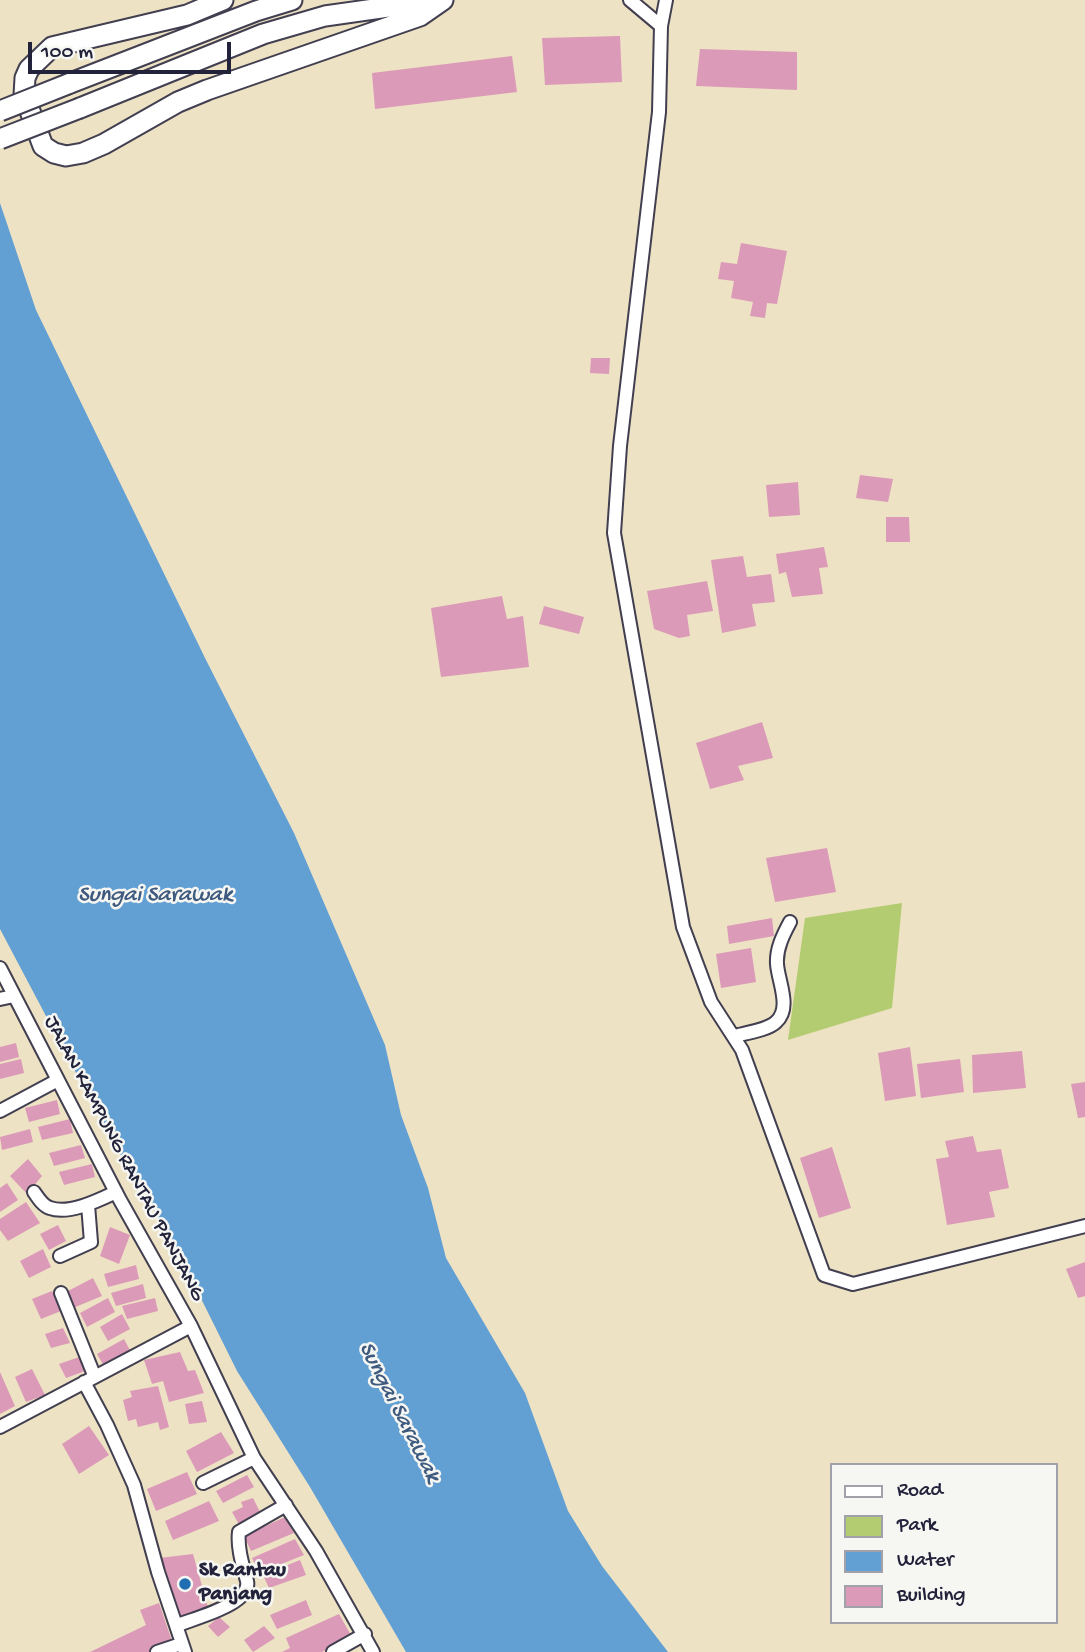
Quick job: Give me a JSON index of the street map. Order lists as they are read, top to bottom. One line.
{"streets":{"street":["JALAN KAMPUNG RANTAU PANJANG"]},"water":["Sungai Sarawak"],"places":["Sk Rantau Panjang"],"legend":["Road","Park","Water","Building"],"scale_bar":"100 m"}
